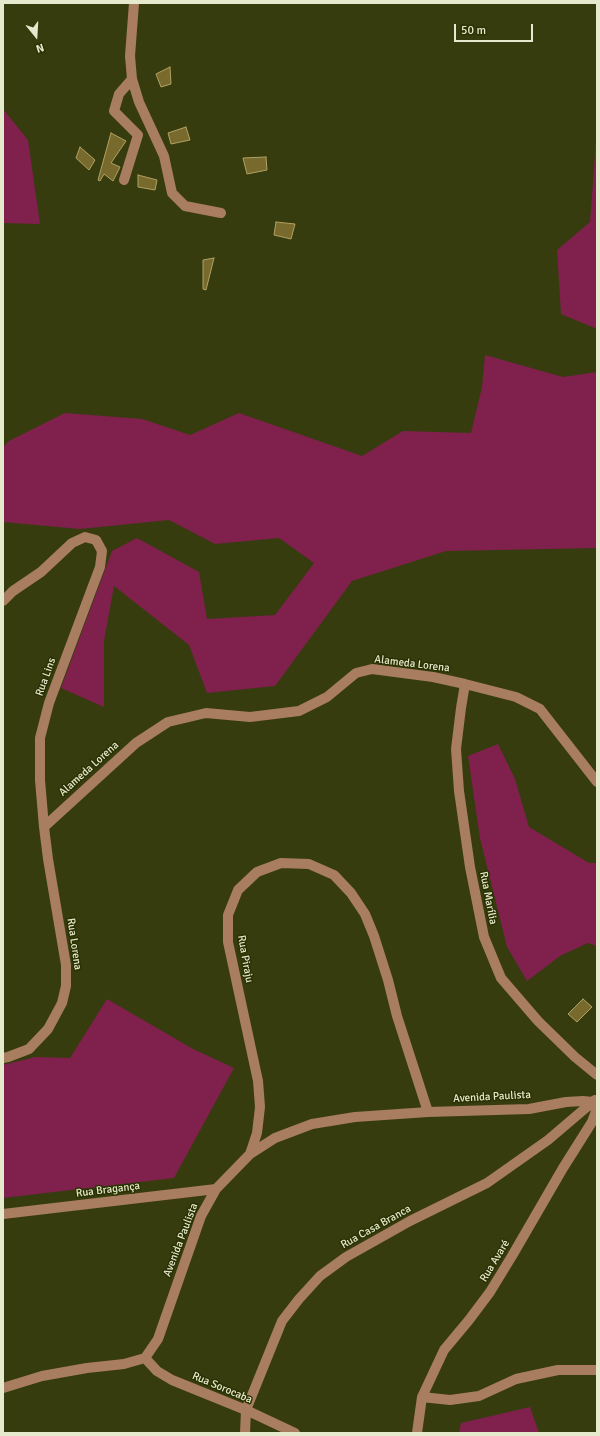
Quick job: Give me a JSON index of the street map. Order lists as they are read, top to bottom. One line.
{"streets":{"street":["Alameda Lorena","Rua Lins","Rua Marília","Rua Lorena","Rua Piraju","Avenida Paulista","Rua Bragança","Rua Casa Branca","Rua Avaré","Rua Sorocaba"]},"crossings":[["Alameda Lorena","Rua Lins"],["Alameda Lorena","Rua Marília"],["Alameda Lorena","Rua Lorena"],["Rua Lins","Rua Lorena"],["Rua Piraju","Avenida Paulista"],["Avenida Paulista","Rua Bragança"],["Avenida Paulista","Rua Casa Branca"],["Avenida Paulista","Rua Avaré"],["Avenida Paulista","Rua Sorocaba"],["Rua Casa Branca","Rua Avaré"],["Rua Casa Branca","Rua Sorocaba"]],"scale_bar":"50 m","north":"bottom"}
